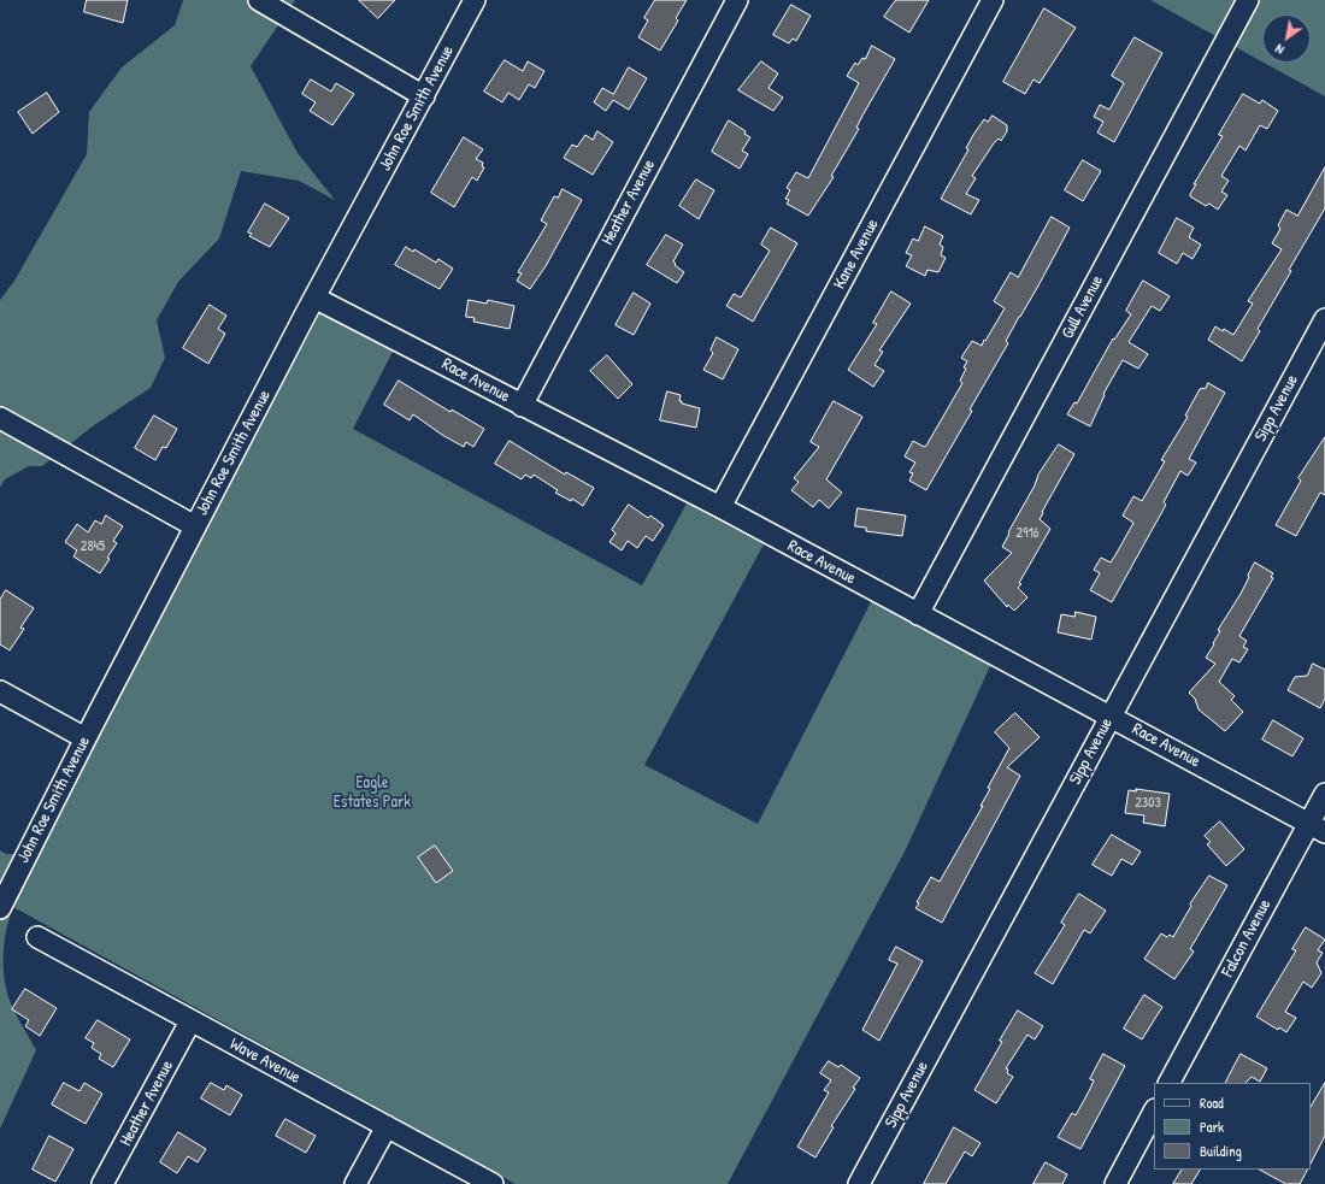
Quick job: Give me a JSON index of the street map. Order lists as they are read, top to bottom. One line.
{"streets":{"street":["John Roe Smith Avenue","Heather Avenue","Kane Avenue","Gull Avenue","Race Avenue","Sipp Avenue","Falcon Avenue","Wave Avenue"]},"crossings":[["John Roe Smith Avenue","Race Avenue"],["Heather Avenue","Race Avenue"],["Heather Avenue","Wave Avenue"],["Kane Avenue","Race Avenue"],["Gull Avenue","Race Avenue"],["Race Avenue","Sipp Avenue"],["Race Avenue","Falcon Avenue"]],"parks":["Eagle Estates Park"],"house_numbers":["2916","2845","2303"],"legend":["Road","Park","Building"],"north":"bottom left"}
